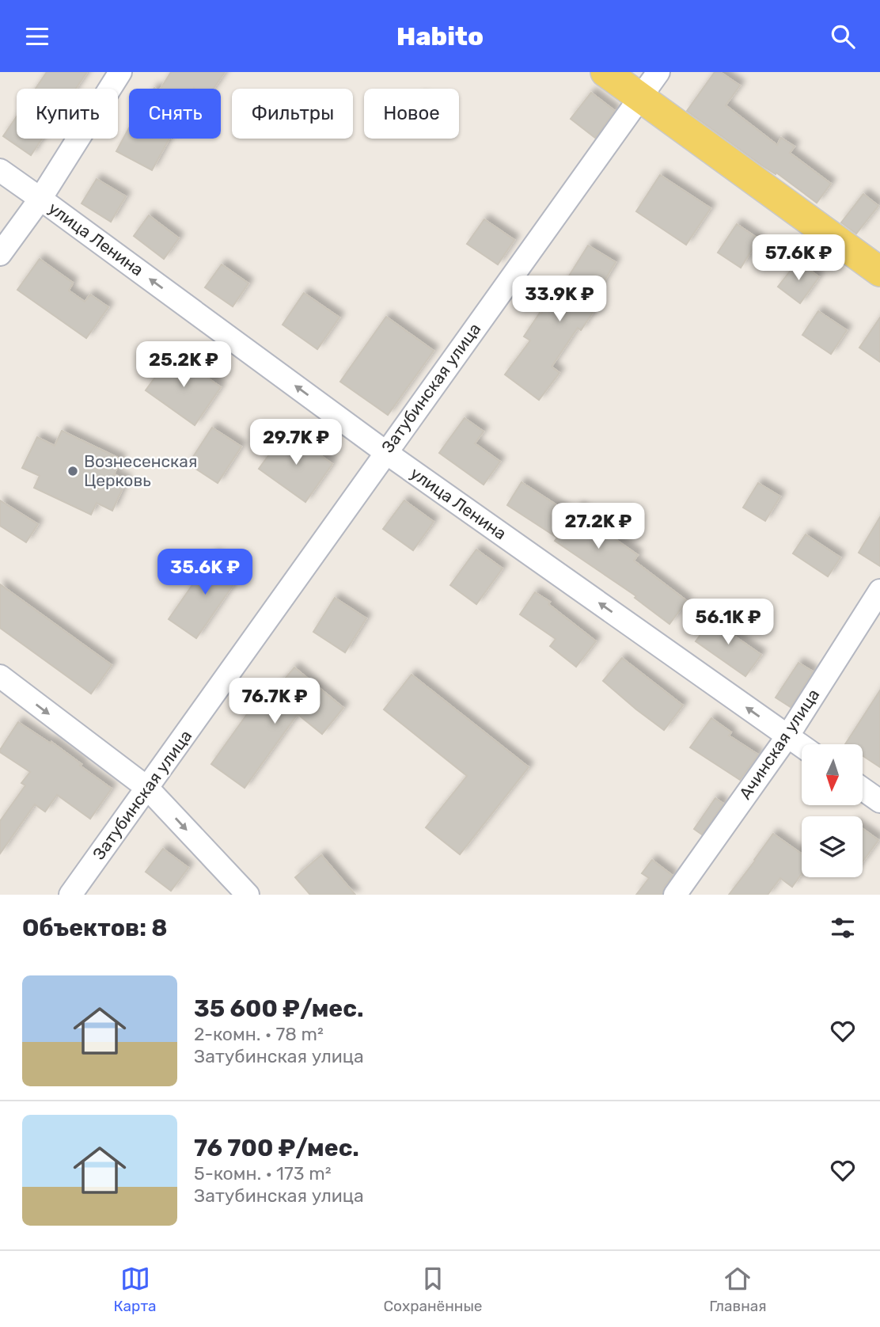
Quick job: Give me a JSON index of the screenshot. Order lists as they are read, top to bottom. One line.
{"streets":{"street":["улица Ленина","Затубинская улица","Ачинская улица"]},"crossings":[["улица Ленина","Затубинская улица"],["улица Ленина","Ачинская улица"]],"one_way":["улица Ленина"],"places":["Вознесенская Церковь"],"north":"bottom","page":{"header":"Habito","chip":["Купить","Снять","Фильтры","Новое"],"price":["57.6K ₽","33.9K ₽","25.2K ₽","29.7K ₽","27.2K ₽","35.6K ₽","56.1K ₽","76.7K ₽"],"heading":"Объектов: 8","list":[{"name":"35 600 ₽/мес.","note":"2-комн. · 78 m² · Затубинская улица"},{"name":"76 700 ₽/мес.","note":"5-комн. · 173 m² · Затубинская улица"}],"tabs":["Карта","Сохранённые","Главная"]}}
